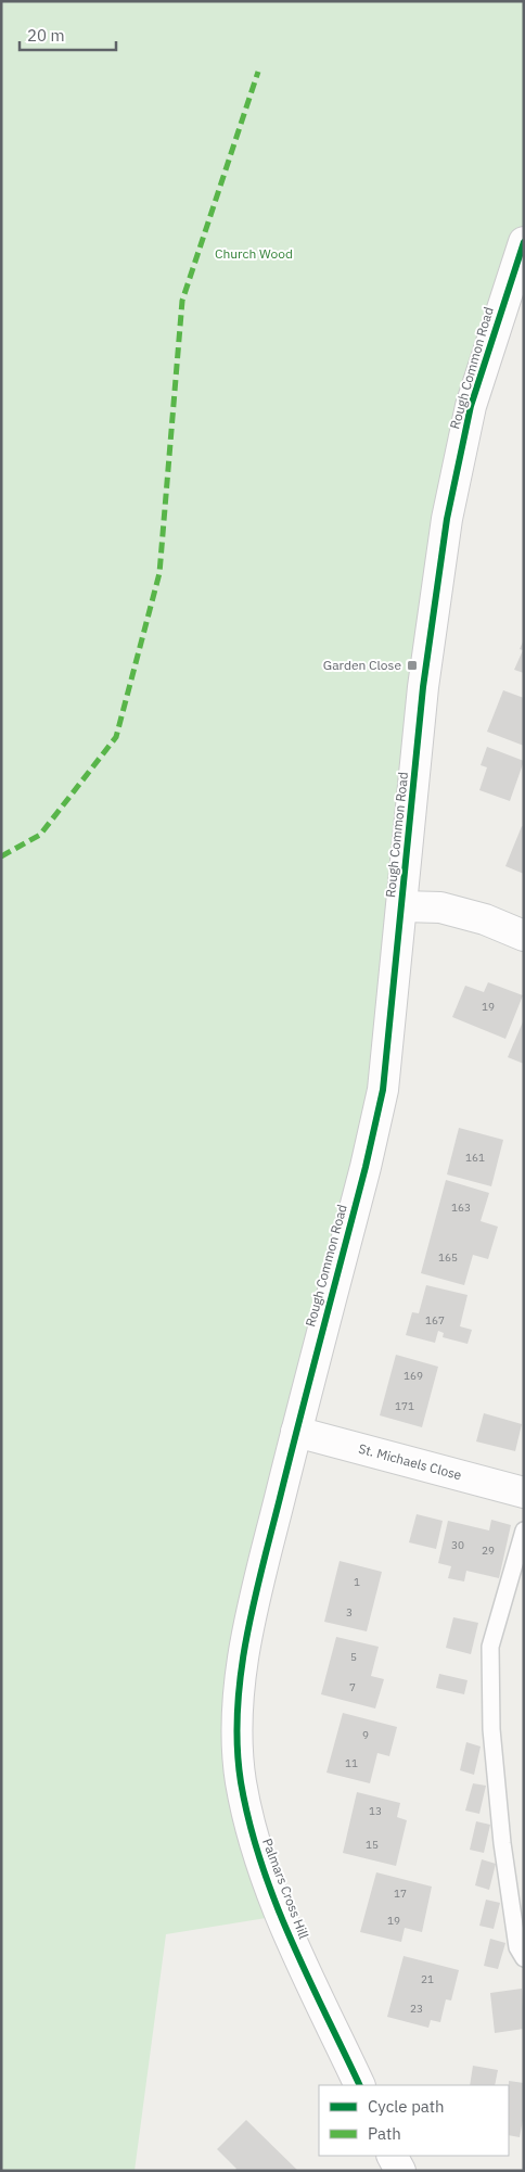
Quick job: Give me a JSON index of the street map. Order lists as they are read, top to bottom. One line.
{"streets":{"street":["Rough Common Road","St. Michaels Close","Palmars Cross Hill"]},"crossings":[["Rough Common Road","St. Michaels Close"],["Rough Common Road","Palmars Cross Hill"],["St. Michaels Close","Palmars Cross Hill"]],"parks":["Church Wood"],"places":{"transit":["Garden Close"]},"house_numbers":["19","161","163","165","167","169","171","30","29","1","3","5","7","9","11","13","15","17","19","21","23"],"legend":["Cycle path","Path"],"scale_bar":"20 m"}
